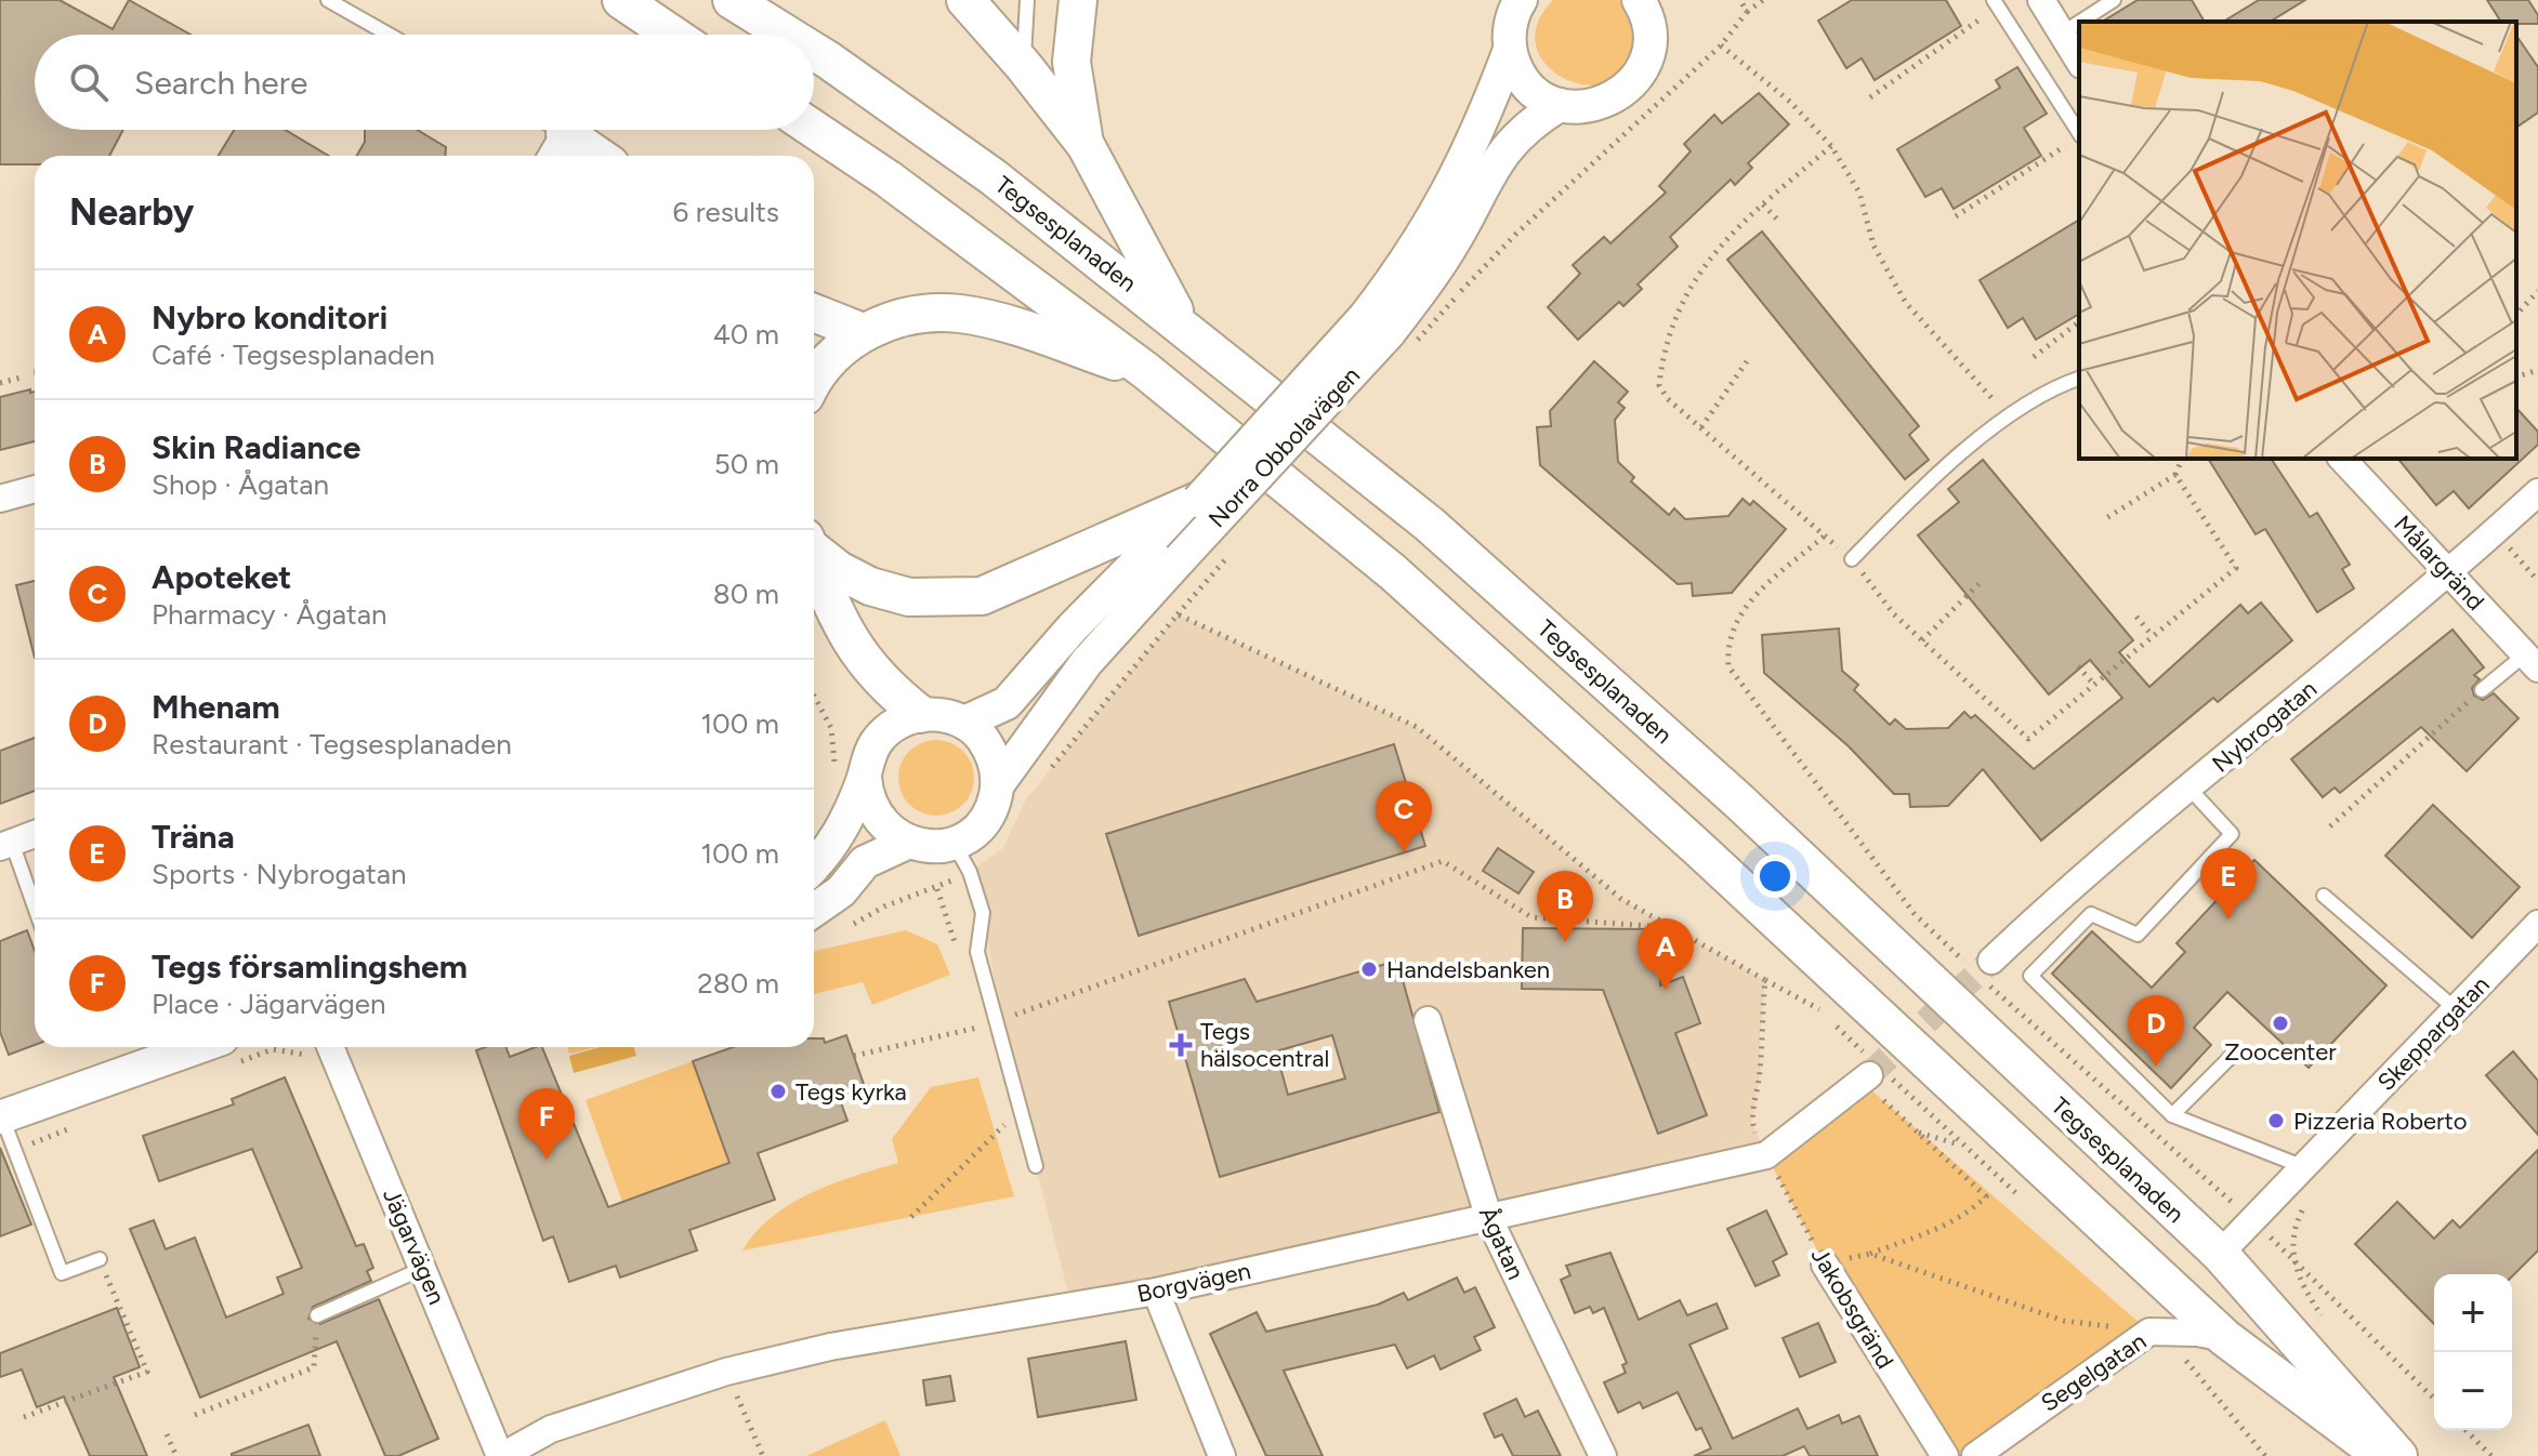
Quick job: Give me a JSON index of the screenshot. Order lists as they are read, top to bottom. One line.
{"streets":{"main road":["Tegsesplanaden"],"street":["Norra Obbolavägen","Målargränd","Nybrogatan","Skeppargatan","Ågatan","Jägarvägen","Borgvägen","Jakobsgränd","Segelgatan"]},"crossings":[["Tegsesplanaden","Skeppargatan"],["Målargränd","Nybrogatan"],["Ågatan","Borgvägen"],["Jägarvägen","Borgvägen"],["Borgvägen","Jakobsgränd"]],"places":{"other":["Handelsbanken","Zoocenter","Tegs kyrka","Pizzeria Roberto"],"health":["Tegs hälsocentral"]},"page":{"search":"Search here","heading":["Nearby","6 results"],"list":[{"mark":"A","name":"Nybro konditori","note":"Café · Tegsesplanaden","value":"40 m"},{"mark":"B","name":"Skin Radiance","note":"Shop · Ågatan","value":"50 m"},{"mark":"C","name":"Apoteket","note":"Pharmacy · Ågatan","value":"80 m"},{"mark":"D","name":"Mhenam","note":"Restaurant · Tegsesplanaden","value":"100 m"},{"mark":"E","name":"Träna","note":"Sports · Nybrogatan","value":"100 m"},{"mark":"F","name":"Tegs församlingshem","note":"Place · Jägarvägen","value":"280 m"}],"pins":["C","E","B","A","D","F"],"map_buttons":["+","−"]}}
